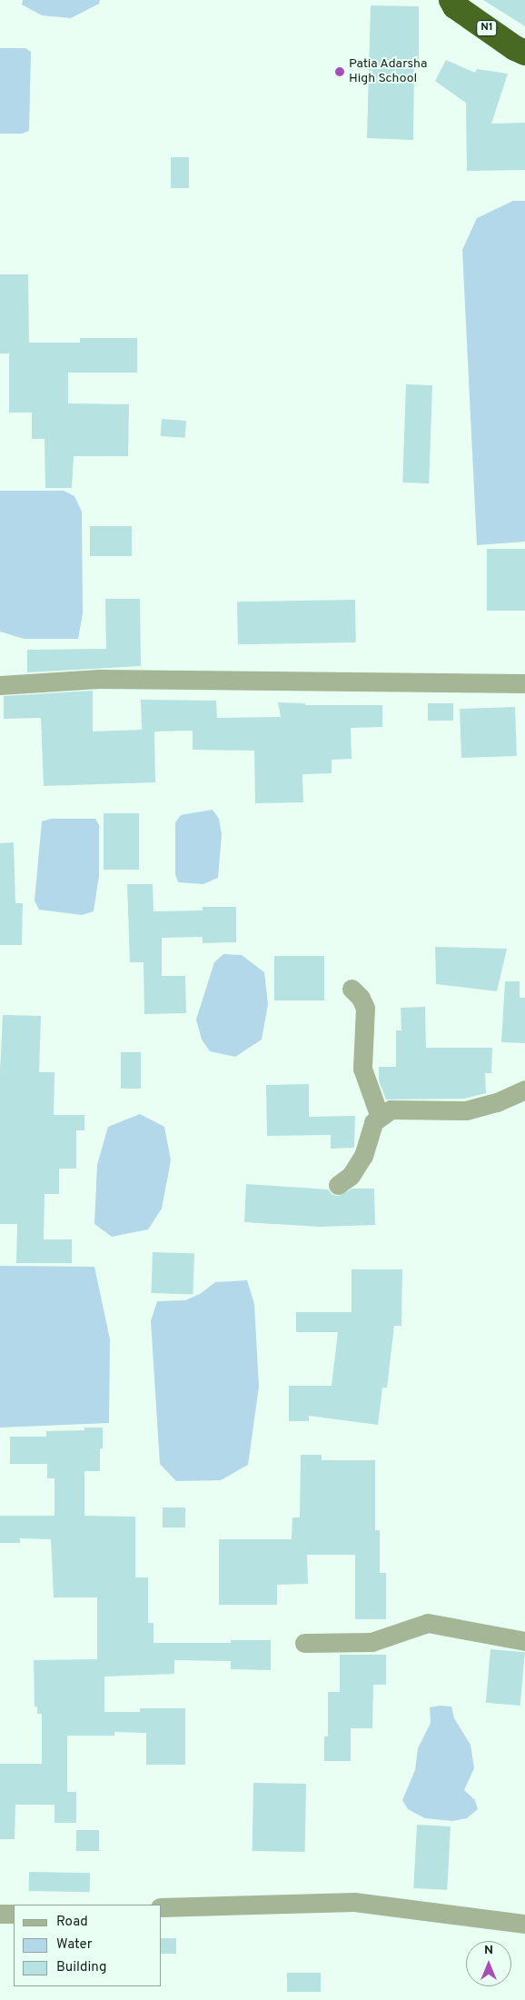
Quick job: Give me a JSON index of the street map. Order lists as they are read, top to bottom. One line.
{"streets":{"highway":["N1"]},"places":["Patia Adarsha High School"],"legend":["Road","Water","Building"],"north":"top"}
